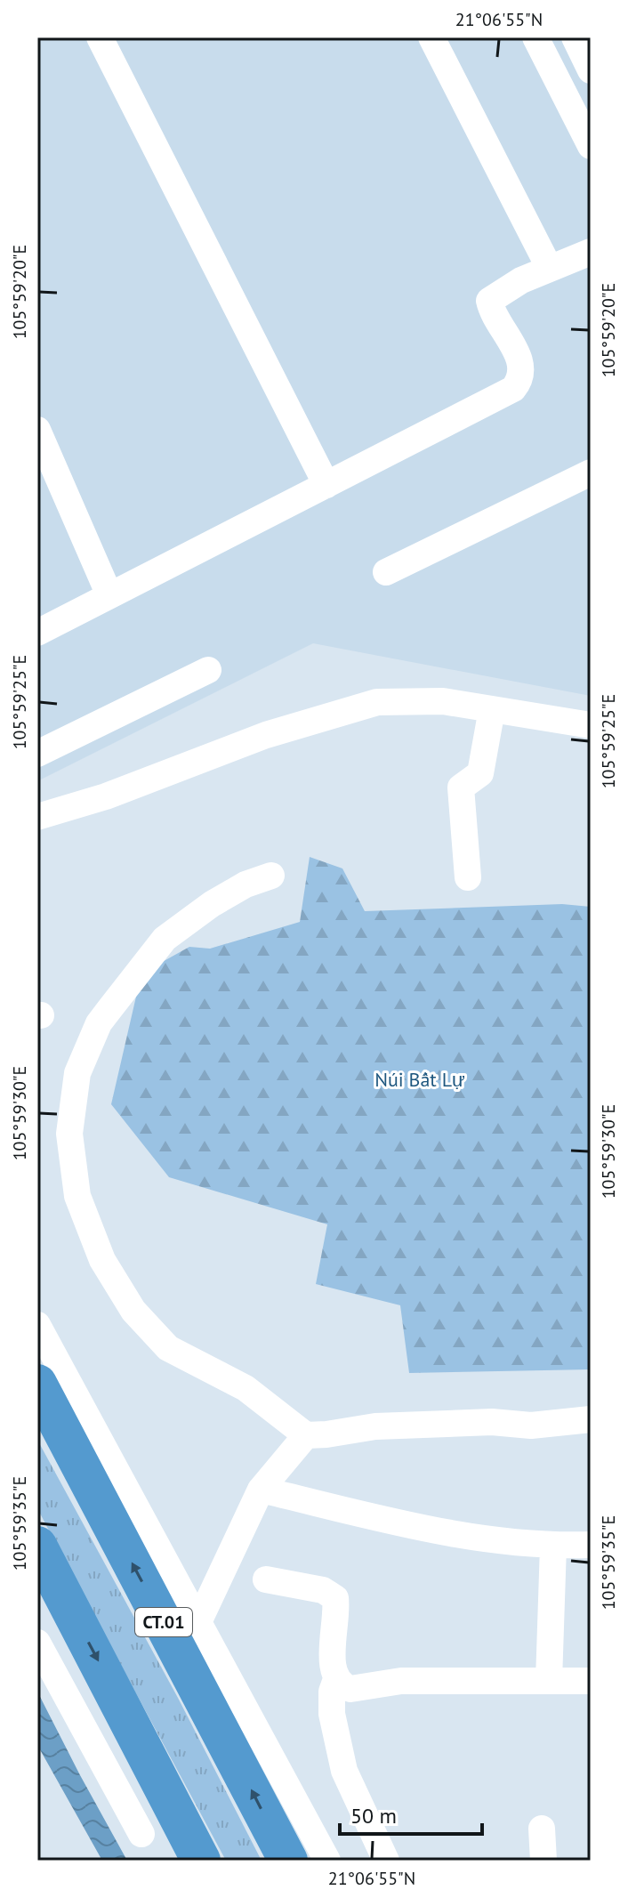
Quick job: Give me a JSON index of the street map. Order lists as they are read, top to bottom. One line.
{"streets":{"highway":["CT.01"]},"parks":["Núi Bất Lự"],"scale_bar":"50 m","coordinates":["21°06'55\"N","105°59'20\"E","105°59'25\"E","105°59'30\"E","105°59'35\"E"]}
